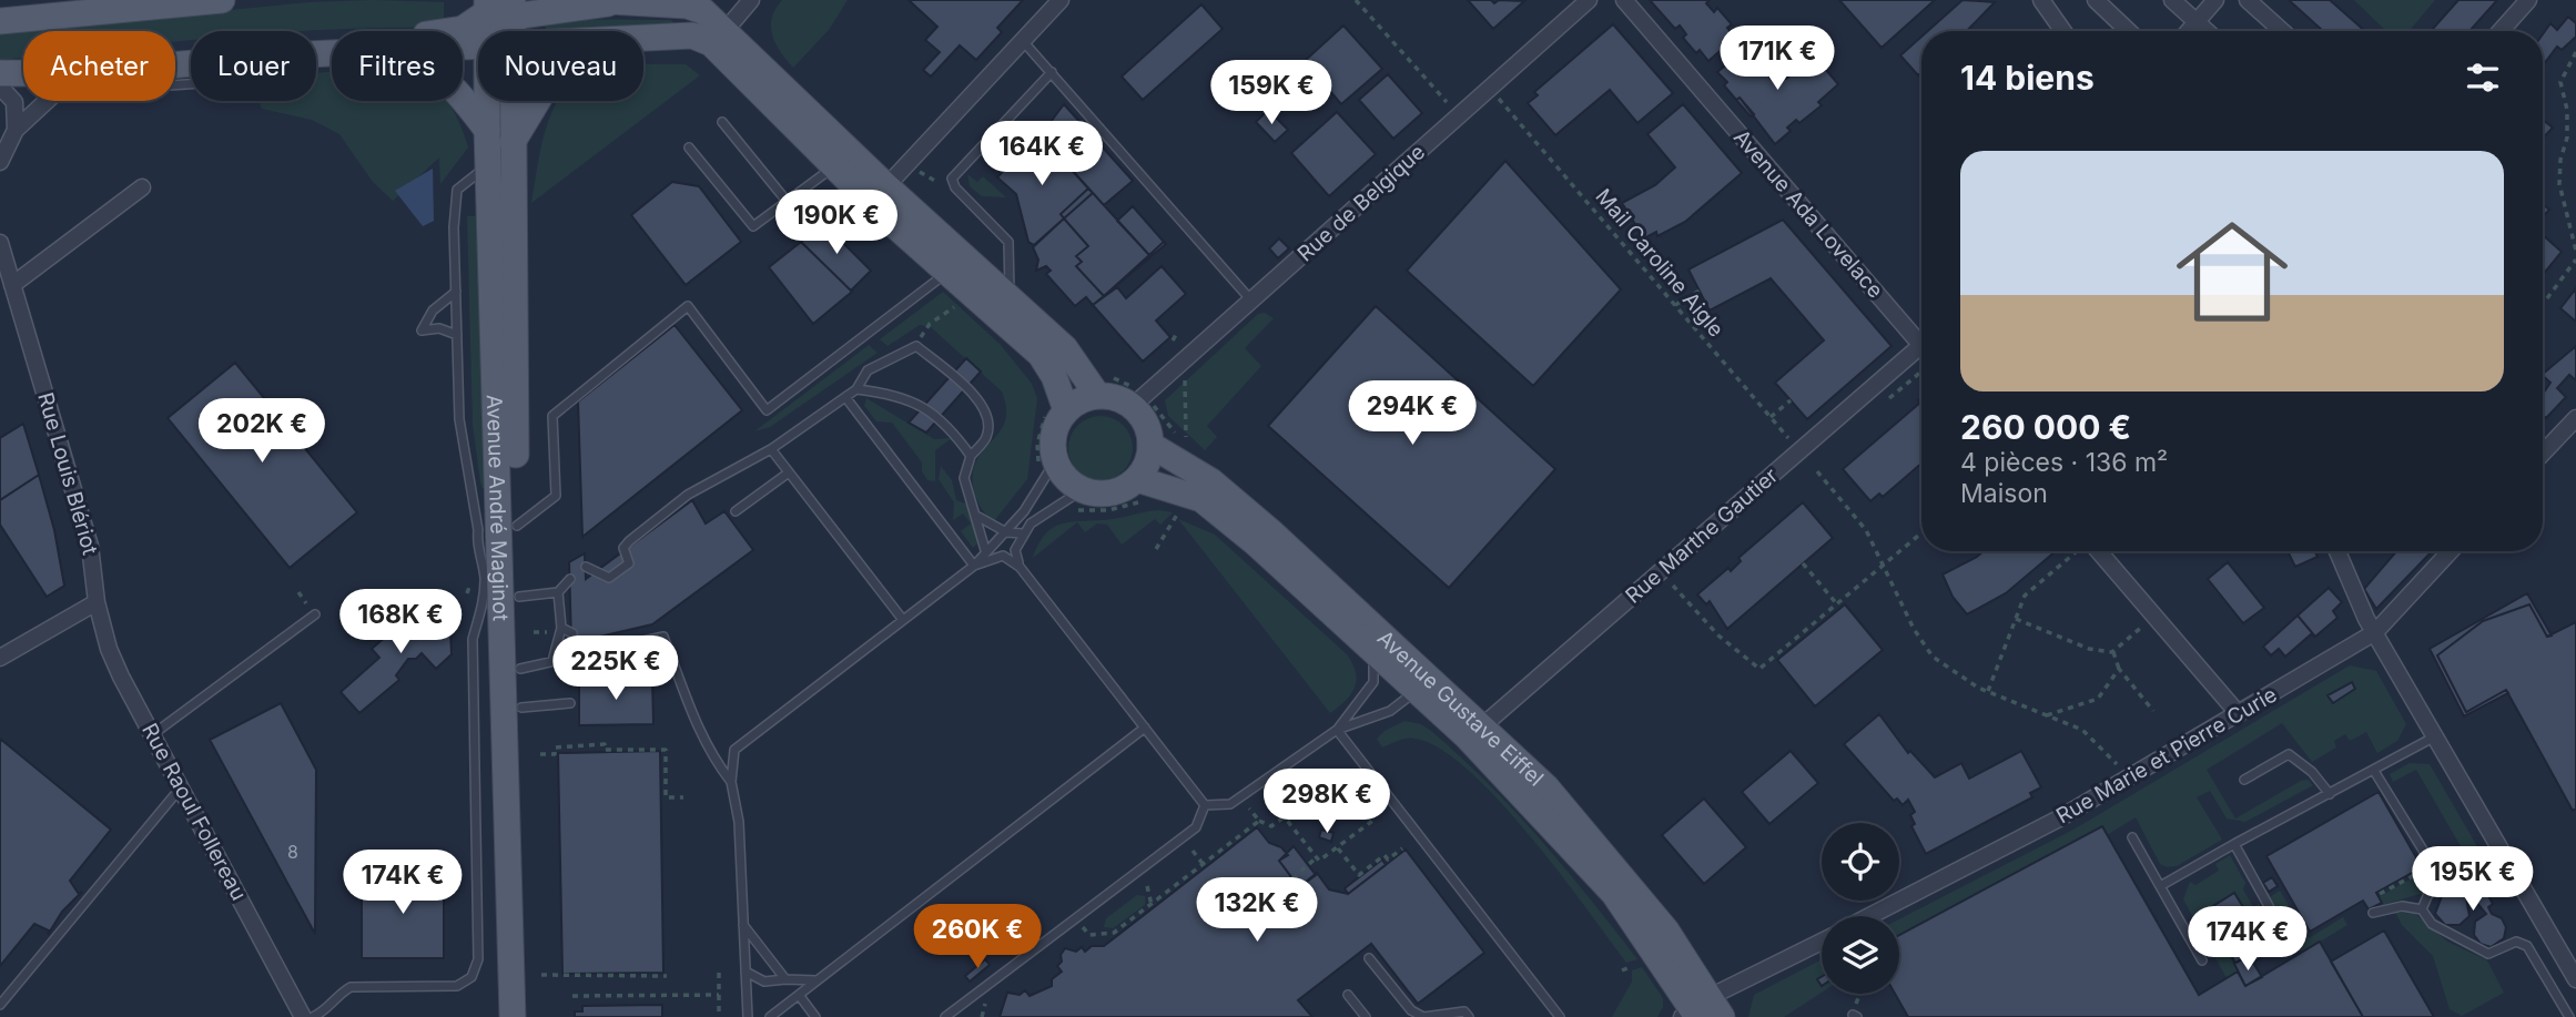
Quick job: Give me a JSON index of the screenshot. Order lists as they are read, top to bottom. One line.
{"streets":{"main road":["Avenue André Maginot","Avenue Gustave Eiffel"],"street":["Rue de Belgique","Avenue Ada Lovelace","Rue Louis Blériot","Rue Marthe Gautier","Rue Marie et Pierre Curie","Rue Raoul Follereau"],"path":["Mail Caroline Aigle"]},"crossings":[["Rue de Belgique","Avenue Gustave Eiffel"],["Rue Louis Blériot","Rue Raoul Follereau"],["Rue Marthe Gautier","Avenue Gustave Eiffel"]],"house_numbers":["8"],"page":{"price":["171K €","159K €","164K €","190K €","294K €","202K €","168K €","225K €","298K €","195K €","174K €","132K €","260K €","174K €"],"chip":["Acheter","Louer","Filtres","Nouveau"],"heading":"14 biens","list":[{"name":"260 000 €","note":"4 pièces · 136 m² · Maison"}]}}
